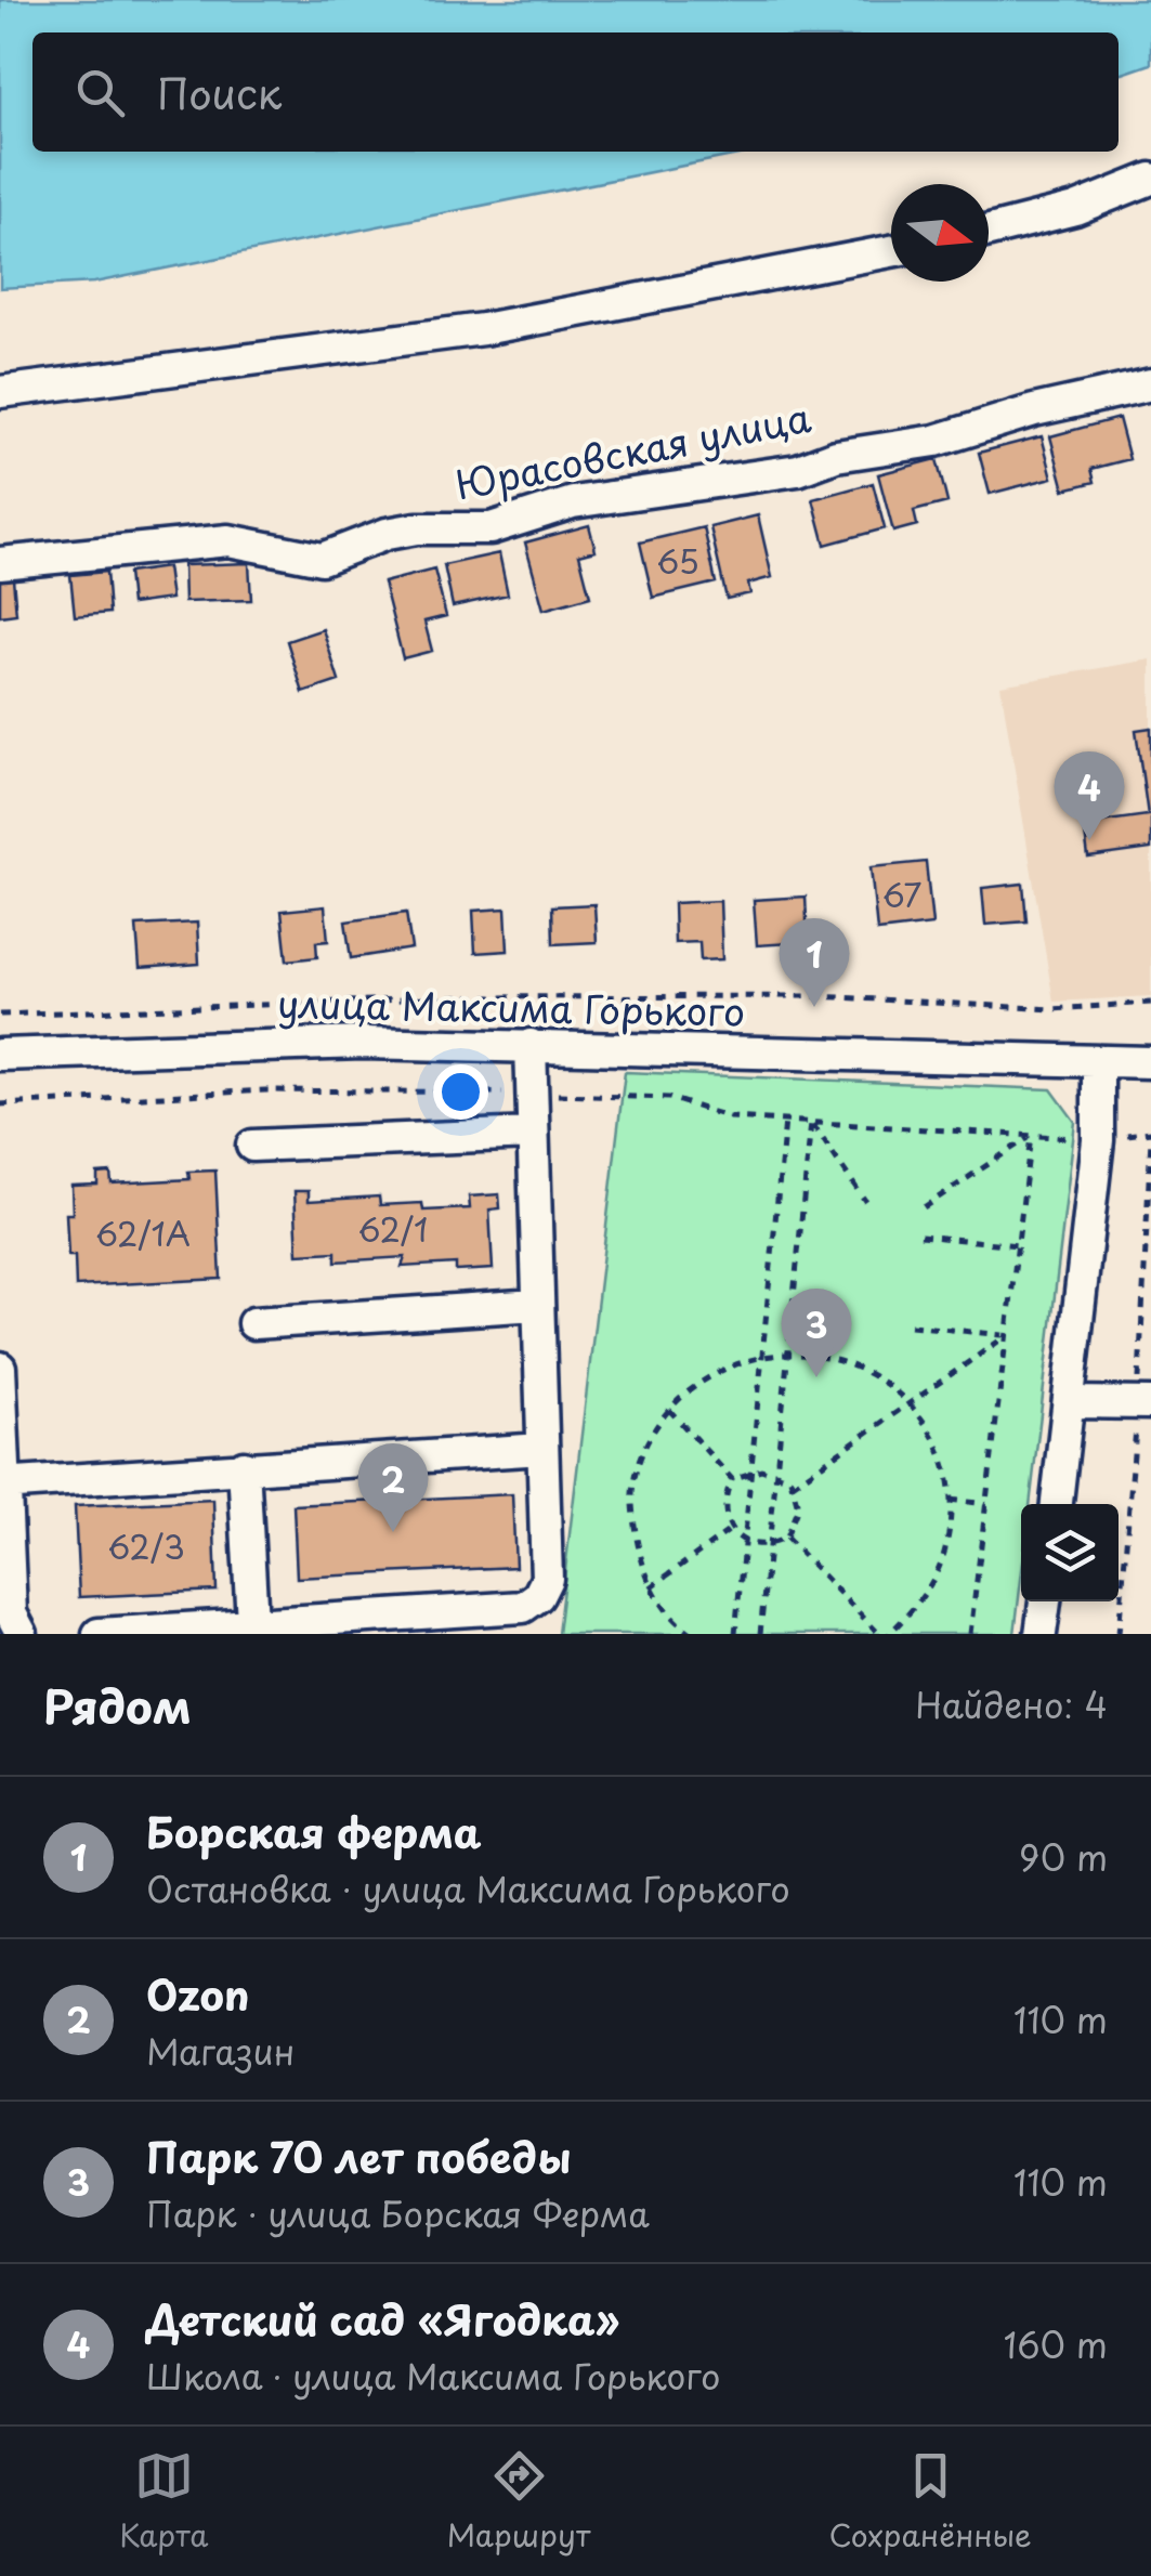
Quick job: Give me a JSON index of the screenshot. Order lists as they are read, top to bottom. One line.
{"streets":{"street":["Юрасовская улица","улица Максима Горького"]},"house_numbers":["65","67","62/1","62/1А","62/3"],"north":"right","page":{"search":"Поиск","pins":["4","1","3","2"],"heading":["Рядом","Найдено: 4"],"list":[{"mark":"1","name":"Борская ферма","note":"Остановка · улица Максима Горького","value":"90 m"},{"mark":"2","name":"Ozon","note":"Магазин","value":"110 m"},{"mark":"3","name":"Парк 70 лет победы","note":"Парк · улица Борская Ферма","value":"110 m"},{"mark":"4","name":"Детский сад «Ягодка»","note":"Школа · улица Максима Горького","value":"160 m"}],"nav":["Карта","Маршрут","Сохранённые"]}}
